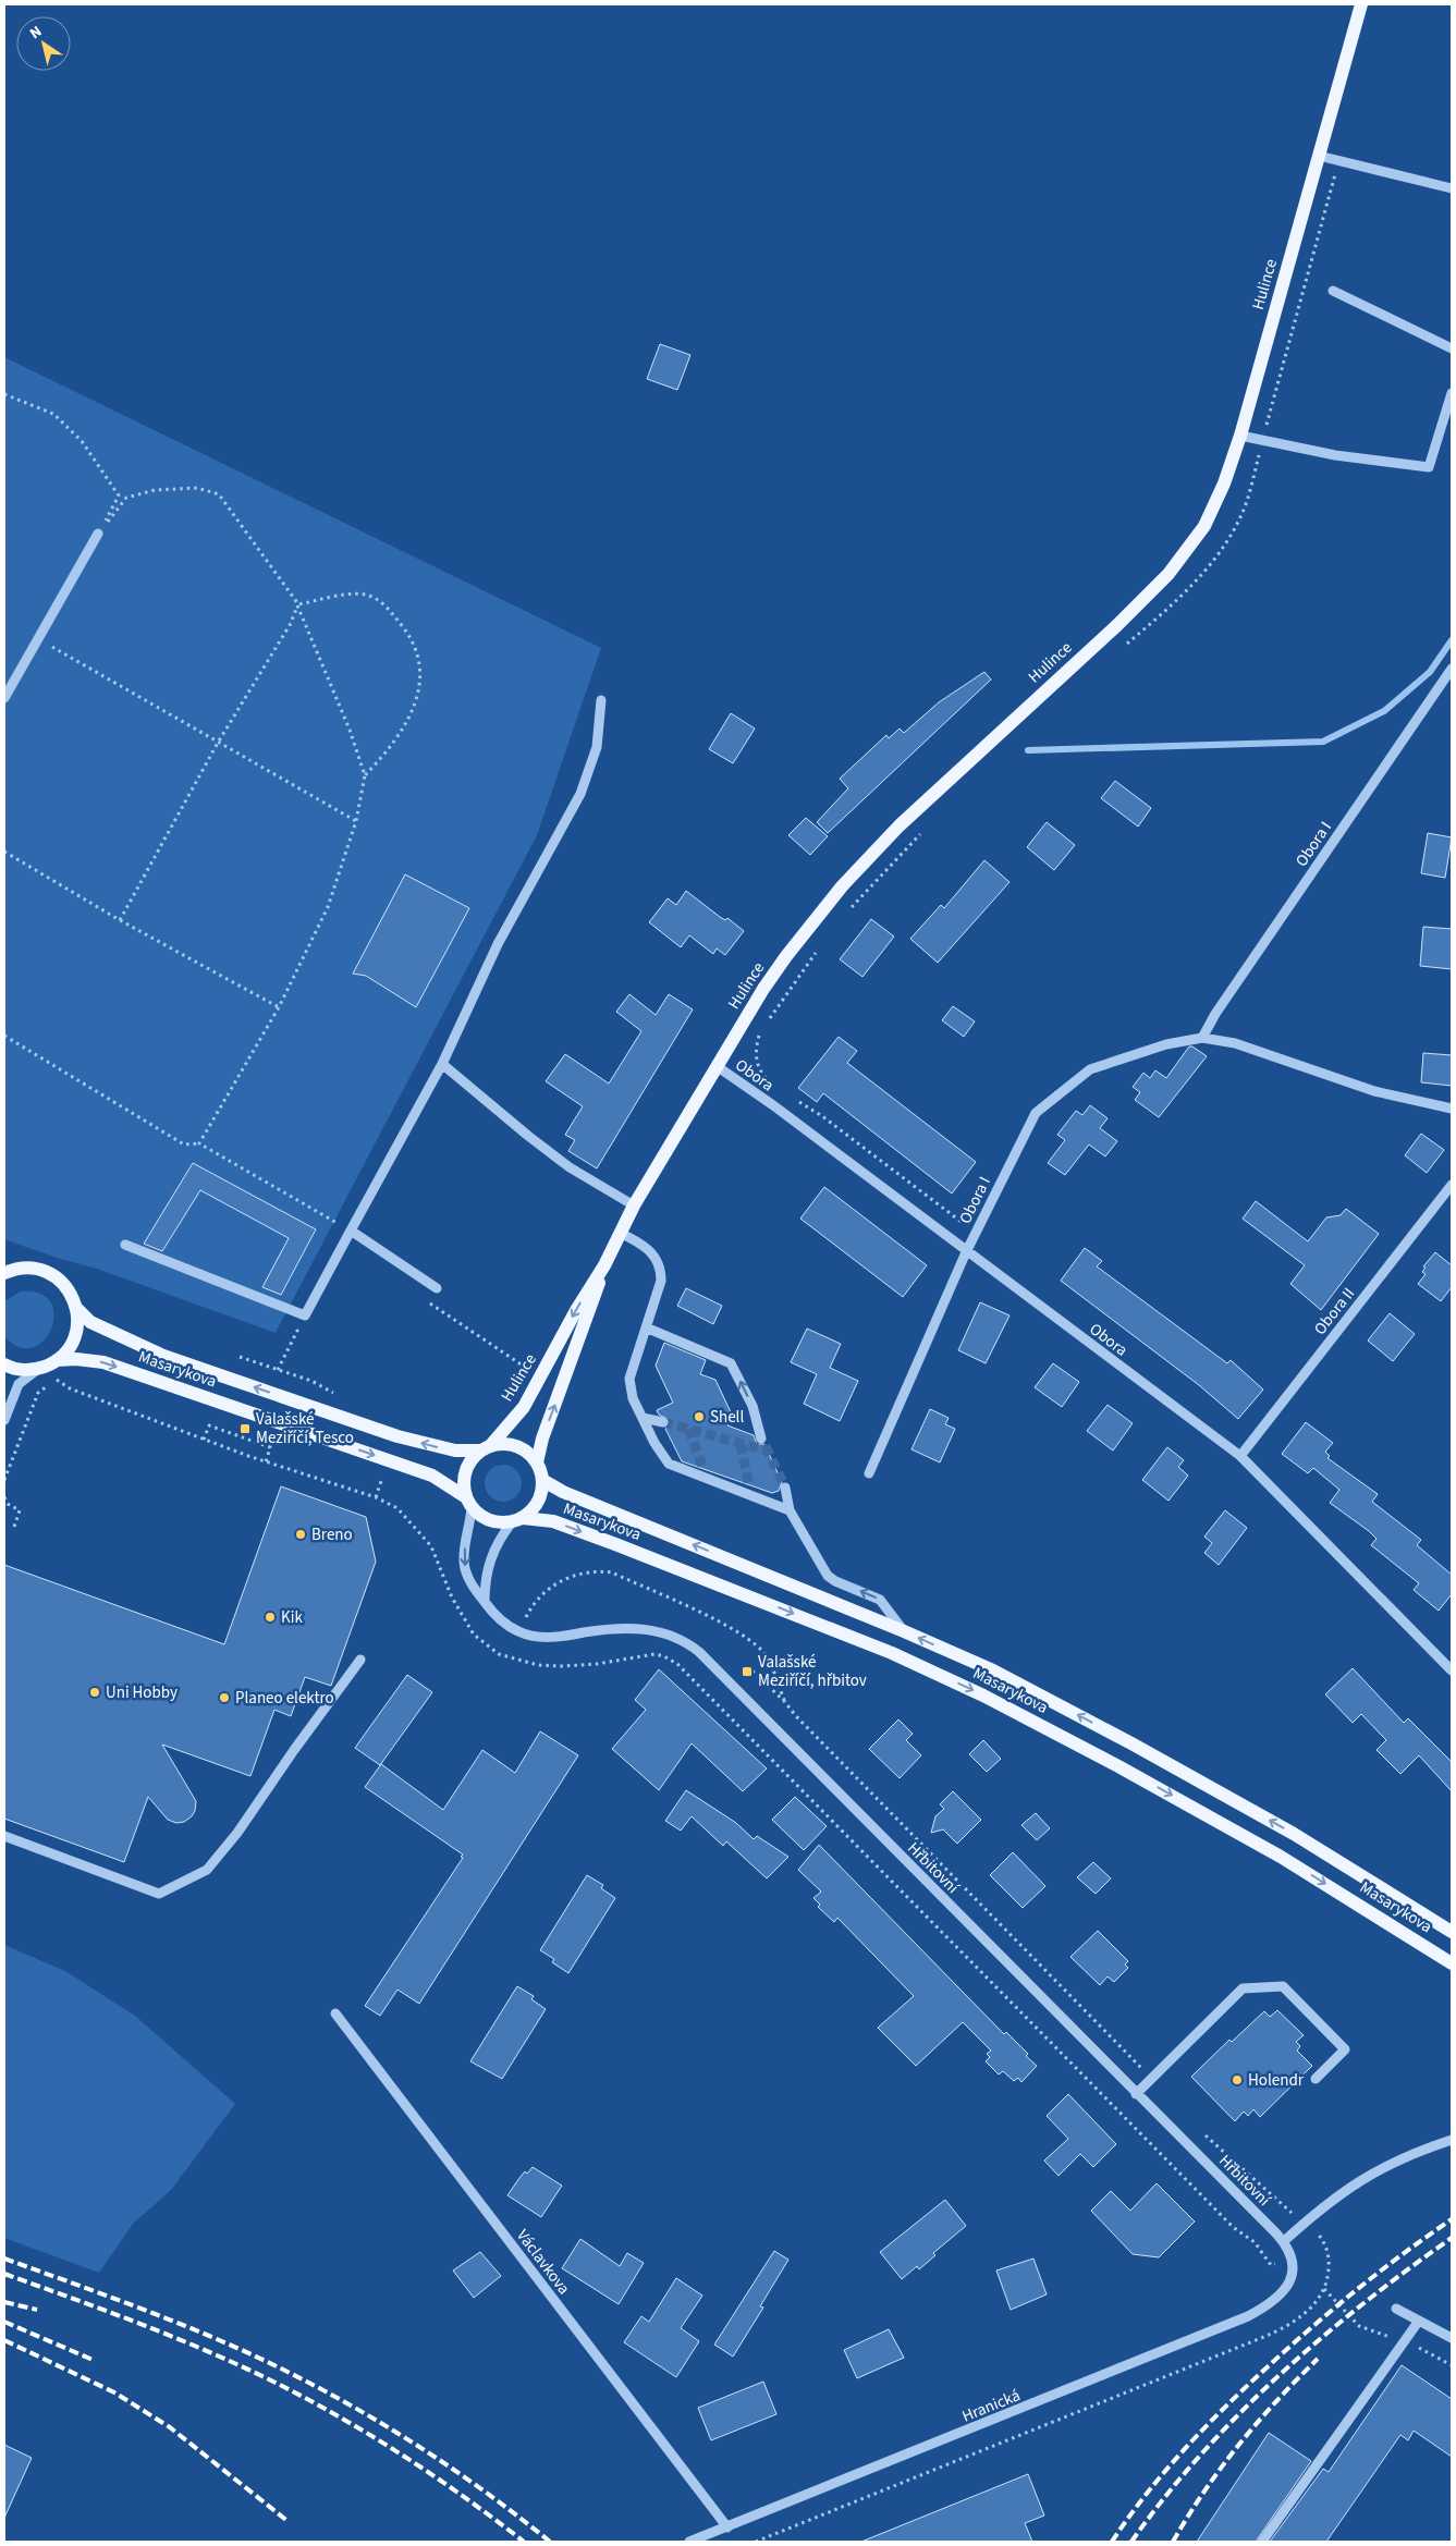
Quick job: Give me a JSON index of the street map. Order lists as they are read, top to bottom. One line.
{"streets":{"main road":["Hulince","Masarykova"],"street":["Obora I","Obora","Obora II","Hřbitovní","Václavkova","Hranická"]},"crossings":[["Hulince","Obora"],["Hulince","Masarykova"],["Hulince","Hřbitovní"],["Obora I","Obora"],["Obora","Obora II"],["Masarykova","Hřbitovní"],["Hřbitovní","Hranická"],["Václavkova","Hranická"]],"places":{"other":["Shell","Breno","Kik","Uni Hobby","Planeo elektro","Holendr"],"transit":["Valašské Meziříčí, Tesco","Valašské Meziříčí, hřbitov"]},"north":"top left"}
